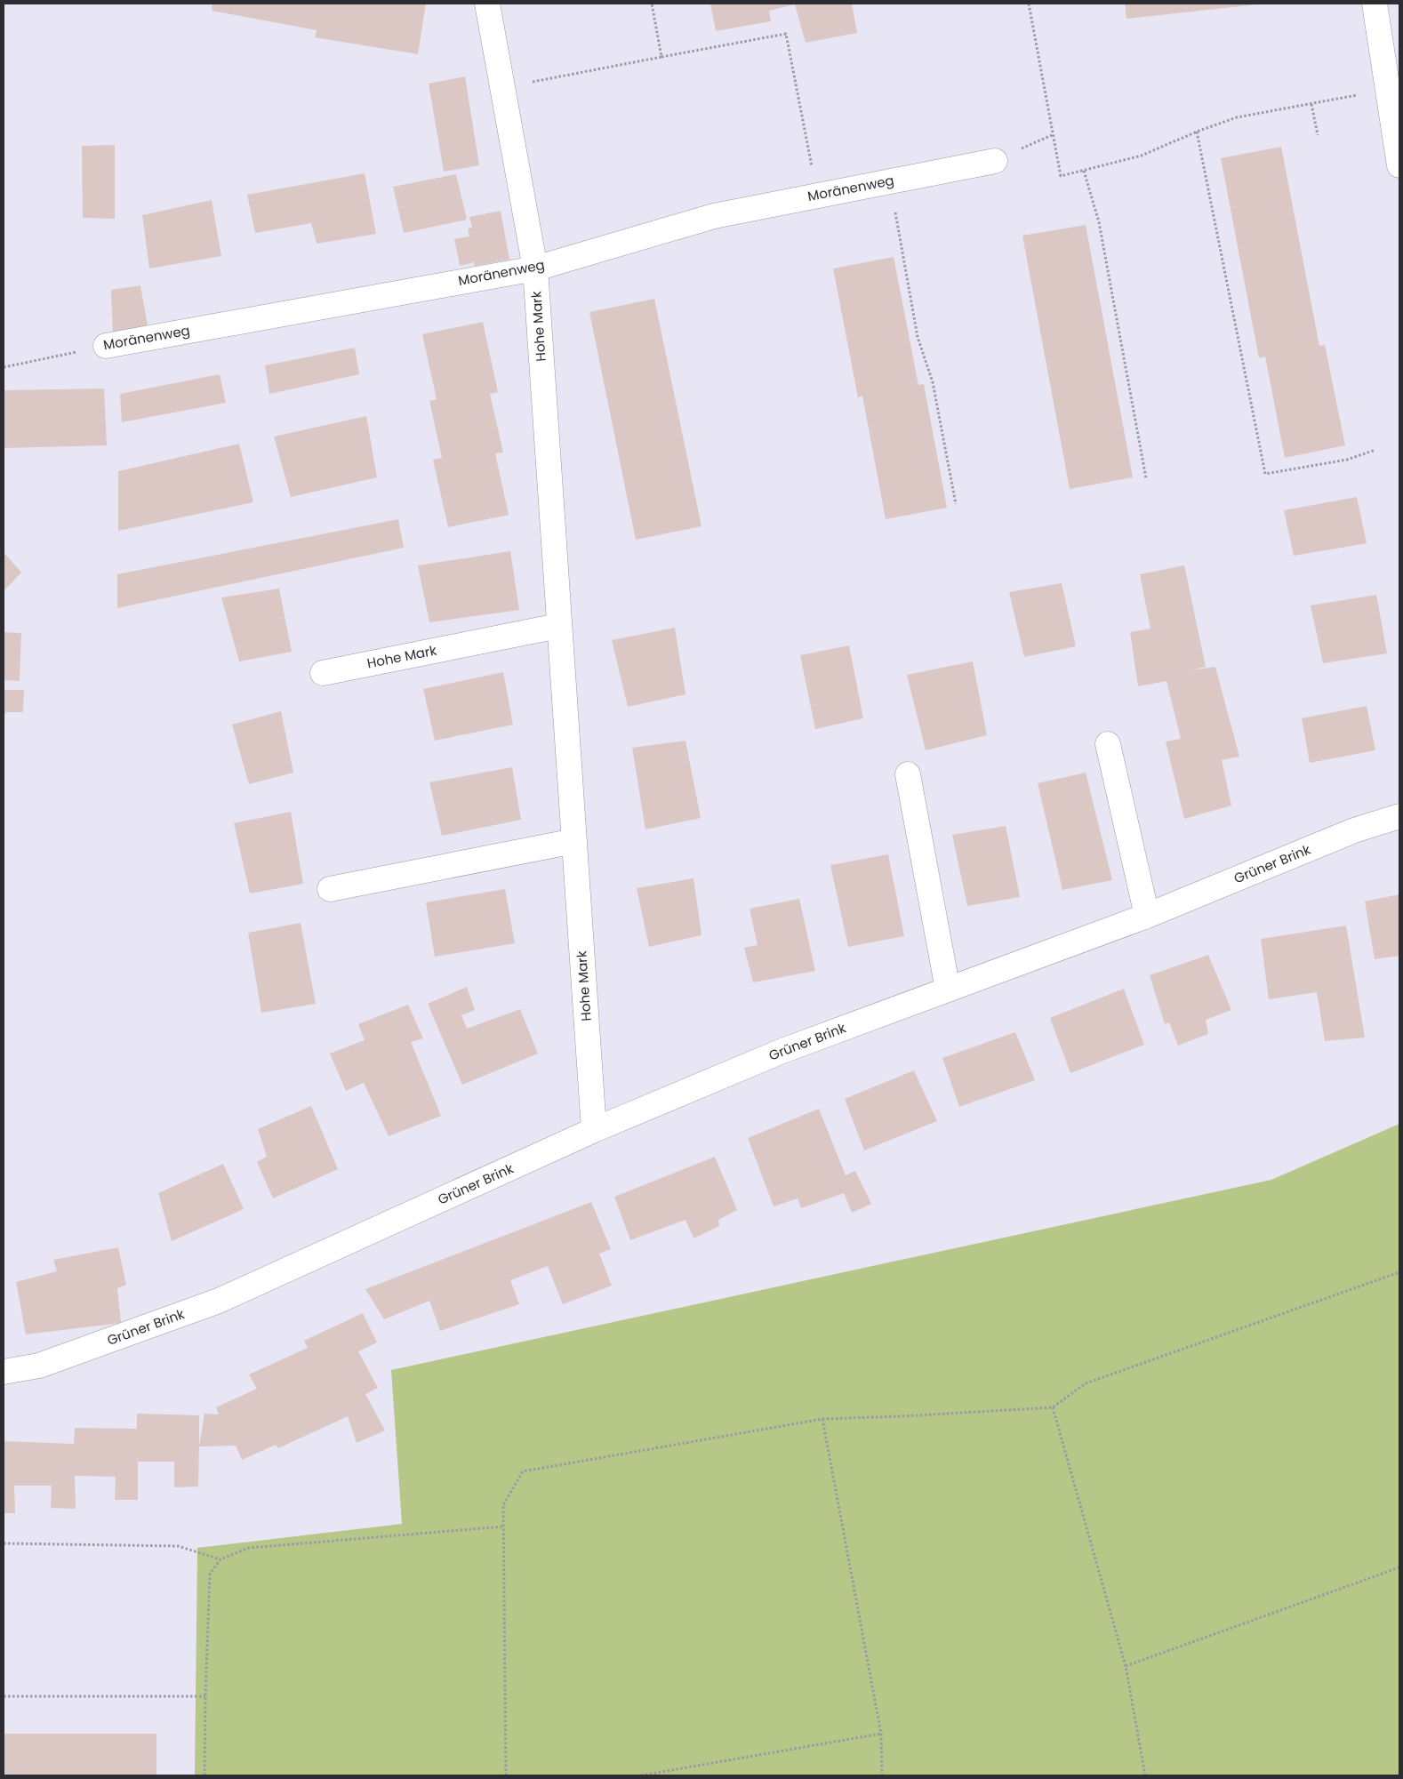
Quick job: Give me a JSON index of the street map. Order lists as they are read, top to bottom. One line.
{"streets":{"street":["Moränenweg","Hohe Mark","Grüner Brink"]},"crossings":[["Moränenweg","Hohe Mark"],["Hohe Mark","Grüner Brink"]]}
